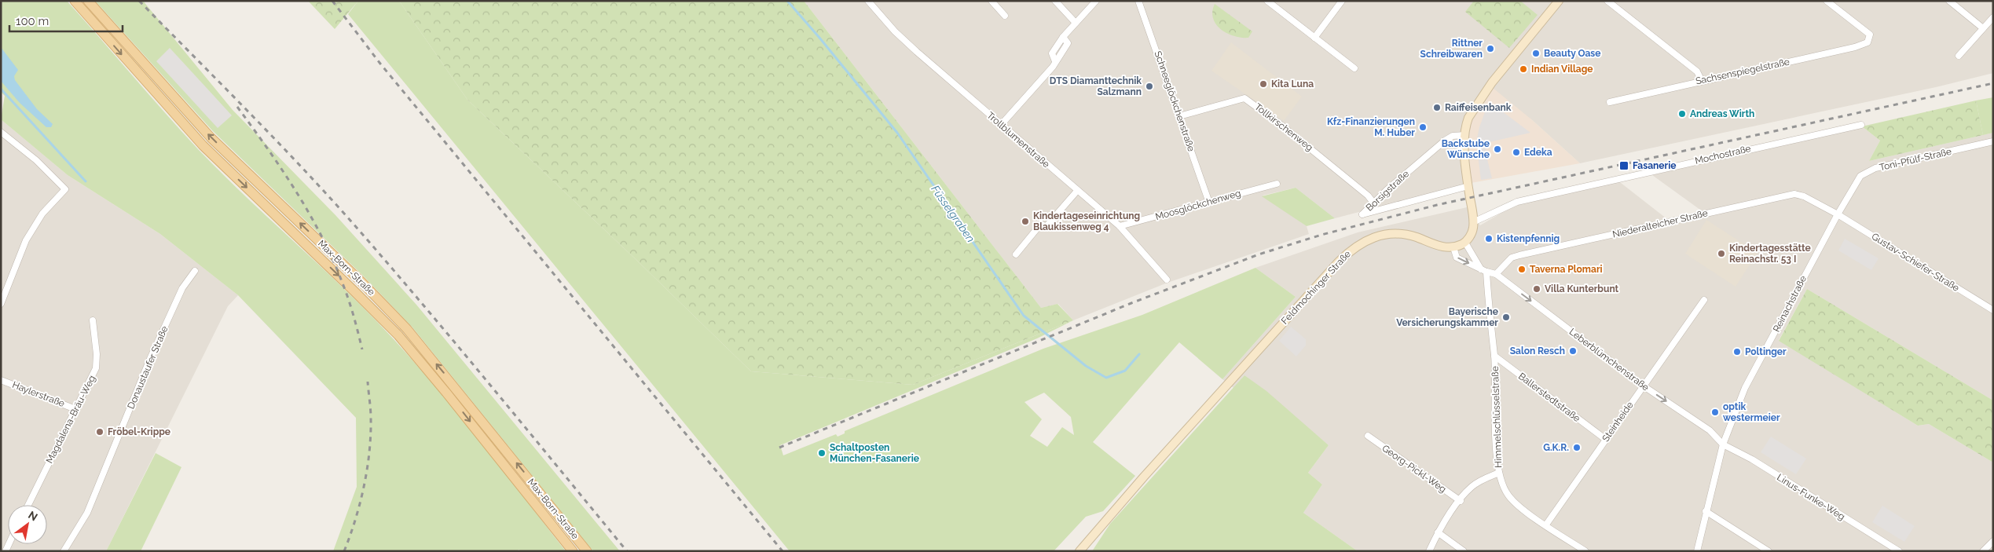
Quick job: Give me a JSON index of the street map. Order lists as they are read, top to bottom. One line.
{"streets":{"main road":["Max-Born-Straße","Feldmochinger Straße"],"street":["Sachsenspiegelstraße","Schneeglöckchenstraße","Tollkirschenweg","Trollblumenstraße","Mochostraße","Toni-Pfülf-Straße","Borsigstraße","Moosglöckchenweg","Niederalteicher Straße","Gustav-Schiefer-Straße","Reinachstraße","Leberblümchenstraße","Donaustaufer Straße","Haylerstraße","Ballerstedtstraße","Himmelschlüsselstraße","Magdalena-Bräu-Weg","Steinheide","Georg-Pickl-Weg","Linus-Funke-Weg"]},"crossings":[["Schneeglöckchenstraße","Tollkirschenweg"],["Schneeglöckchenstraße","Moosglöckchenweg"],["Tollkirschenweg","Borsigstraße"],["Trollblumenstraße","Moosglöckchenweg"],["Toni-Pfülf-Straße","Niederalteicher Straße"],["Toni-Pfülf-Straße","Gustav-Schiefer-Straße"],["Toni-Pfülf-Straße","Reinachstraße"],["Niederalteicher Straße","Gustav-Schiefer-Straße"],["Niederalteicher Straße","Reinachstraße"],["Niederalteicher Straße","Leberblümchenstraße"],["Gustav-Schiefer-Straße","Reinachstraße"],["Reinachstraße","Leberblümchenstraße"],["Reinachstraße","Linus-Funke-Weg"],["Leberblümchenstraße","Steinheide"],["Leberblümchenstraße","Linus-Funke-Weg"],["Haylerstraße","Magdalena-Bräu-Weg"],["Ballerstedtstraße","Himmelschlüsselstraße"],["Ballerstedtstraße","Steinheide"],["Himmelschlüsselstraße","Steinheide"]],"one_way":["Leberblümchenstraße"],"water":["Füsselgraben"],"places":{"other":["Rittner Schreibwaren","Beauty Oase","Indian Village","Kita Luna","DTS Diamanttechnik Salzmann","Raiffeisenbank","Andreas Wirth","Kfz-Finanzierungen M. Huber","Backstube Wünsche","Edeka","Kindertageseinrichtung Blaukissenweg 4","Kistenpfennig","Kindertagesstätte Reinachstr. 53 I","Taverna Plomari","Villa Kunterbunt","Bayerische Versicherungskammer","Salon Resch","Poltinger","optik westermeier","Fröbel-Krippe","G.K.R.","Schaltposten München-Fasanerie"],"transit":["Fasanerie"]},"scale_bar":"100 m","north":"top right"}
